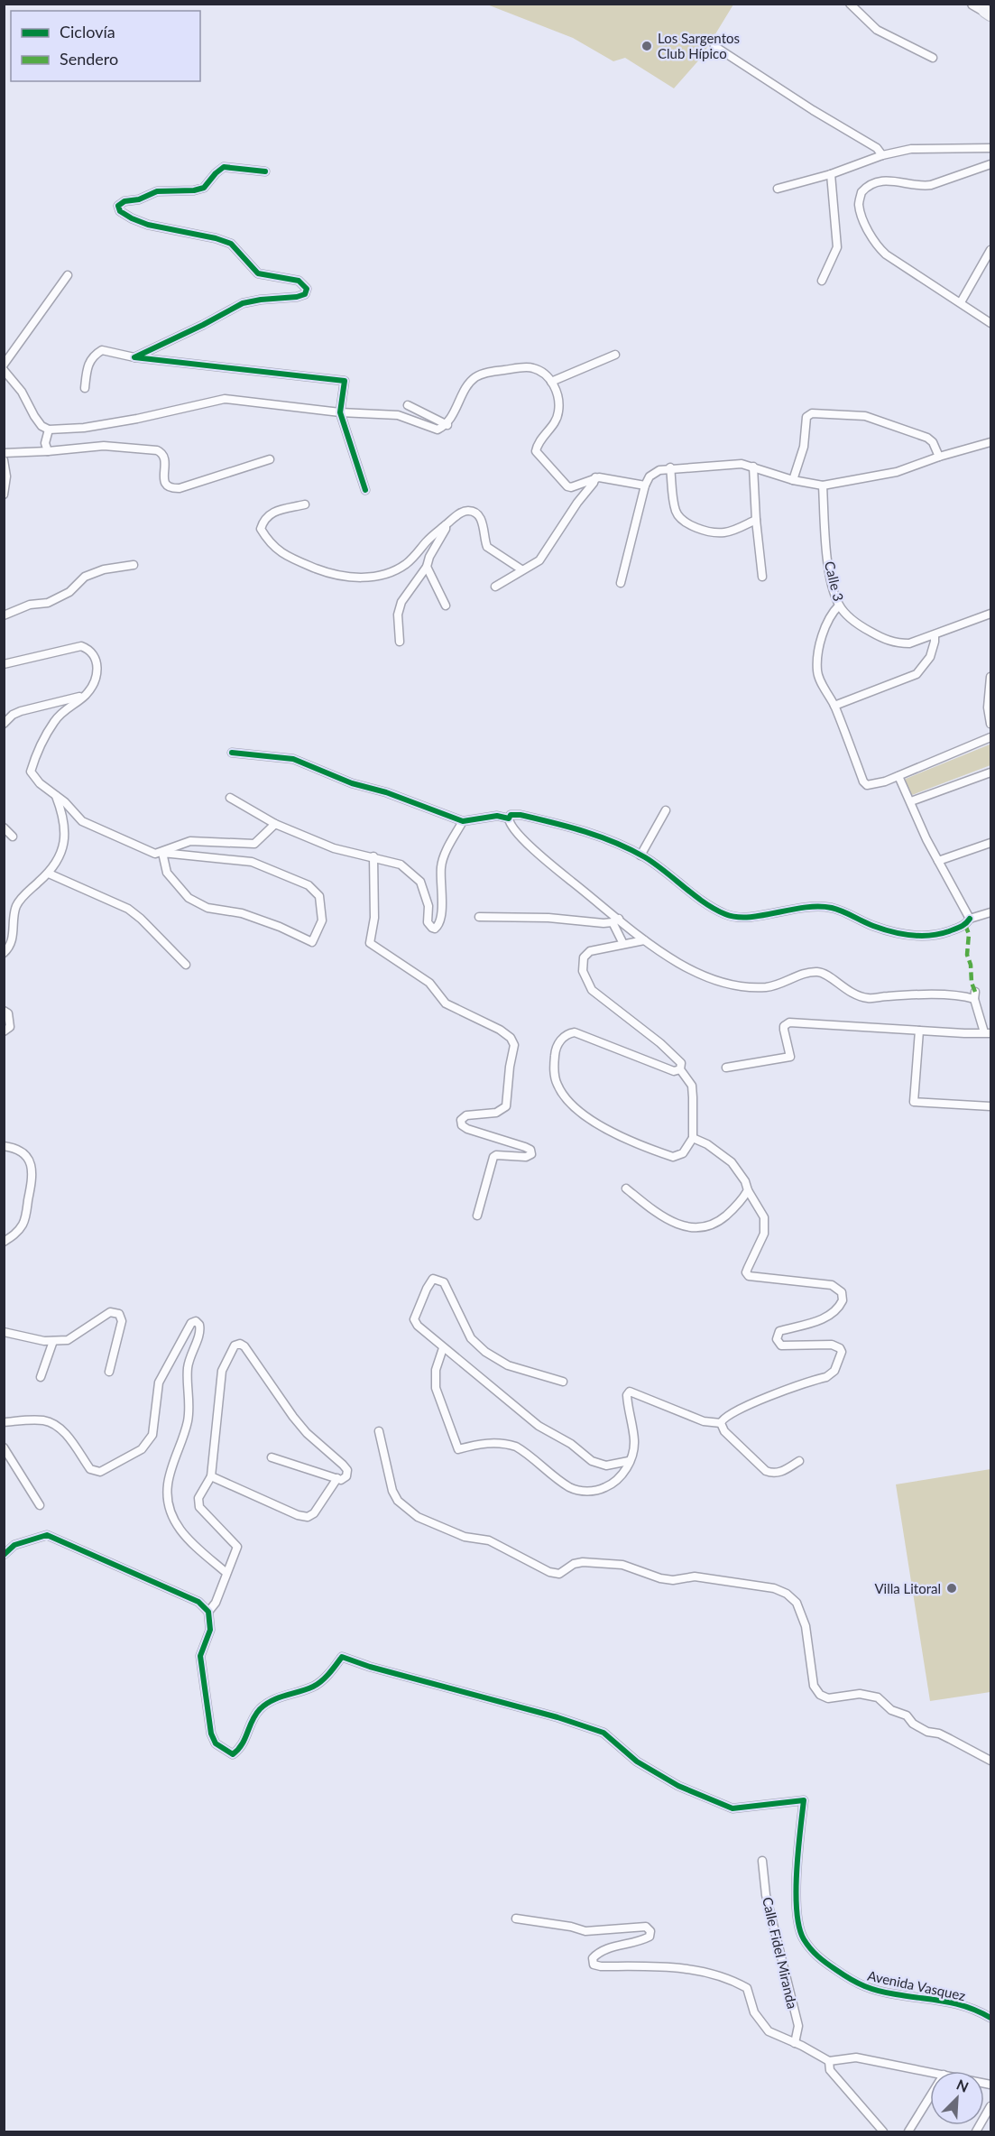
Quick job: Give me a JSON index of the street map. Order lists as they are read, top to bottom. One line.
{"streets":{"street":["Calle 3","Calle Fidel Miranda","Avenida Vasquez"]},"places":["Los Sargentos Club Hípico","Villa Litoral"],"legend":["Ciclovía","Sendero"],"north":"top right"}
